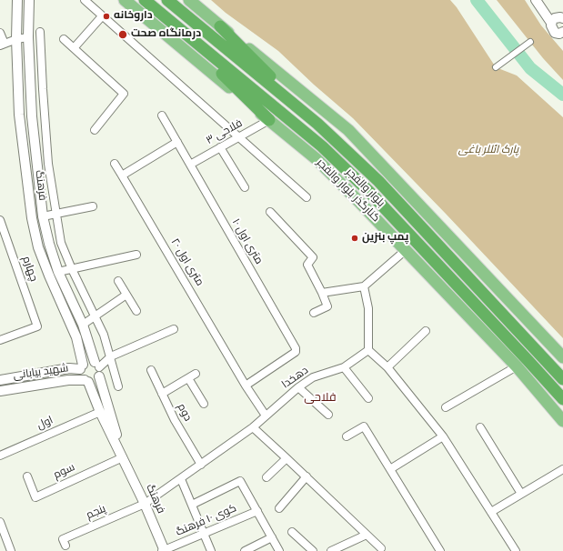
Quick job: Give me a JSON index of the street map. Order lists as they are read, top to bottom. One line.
{"streets":{"highway":["بلوار والفجر"],"main road":["کنارگذر بلوار والفجر"],"street":["فلاحی ۳","فرهنگ","۱۰ متری اول","۲۰ متری اول","چهارم","شهید بیابانی","دهخدا","دوم","اول","سوم","پنجم","کوی ۱۰ فرهنگ"]},"crossings":[["فلاحی ۳","کنارگذر بلوار والفجر"],["فلاحی ۳","۱۰ متری اول"],["فرهنگ","شهید بیابانی"],["فرهنگ","دهخدا"],["فرهنگ","اول"],["فرهنگ","سوم"],["فرهنگ","پنجم"],["فرهنگ","کوی ۱۰ فرهنگ"],["۱۰ متری اول","۲۰ متری اول"],["۲۰ متری اول","دهخدا"],["دهخدا","دوم"],["دهخدا","پنجم"]],"districts":["فلاحی"],"parks":["پارک ائللر باغی"],"places":["داروخانه","درمانگاه صحت","پمپ بنزین"]}
